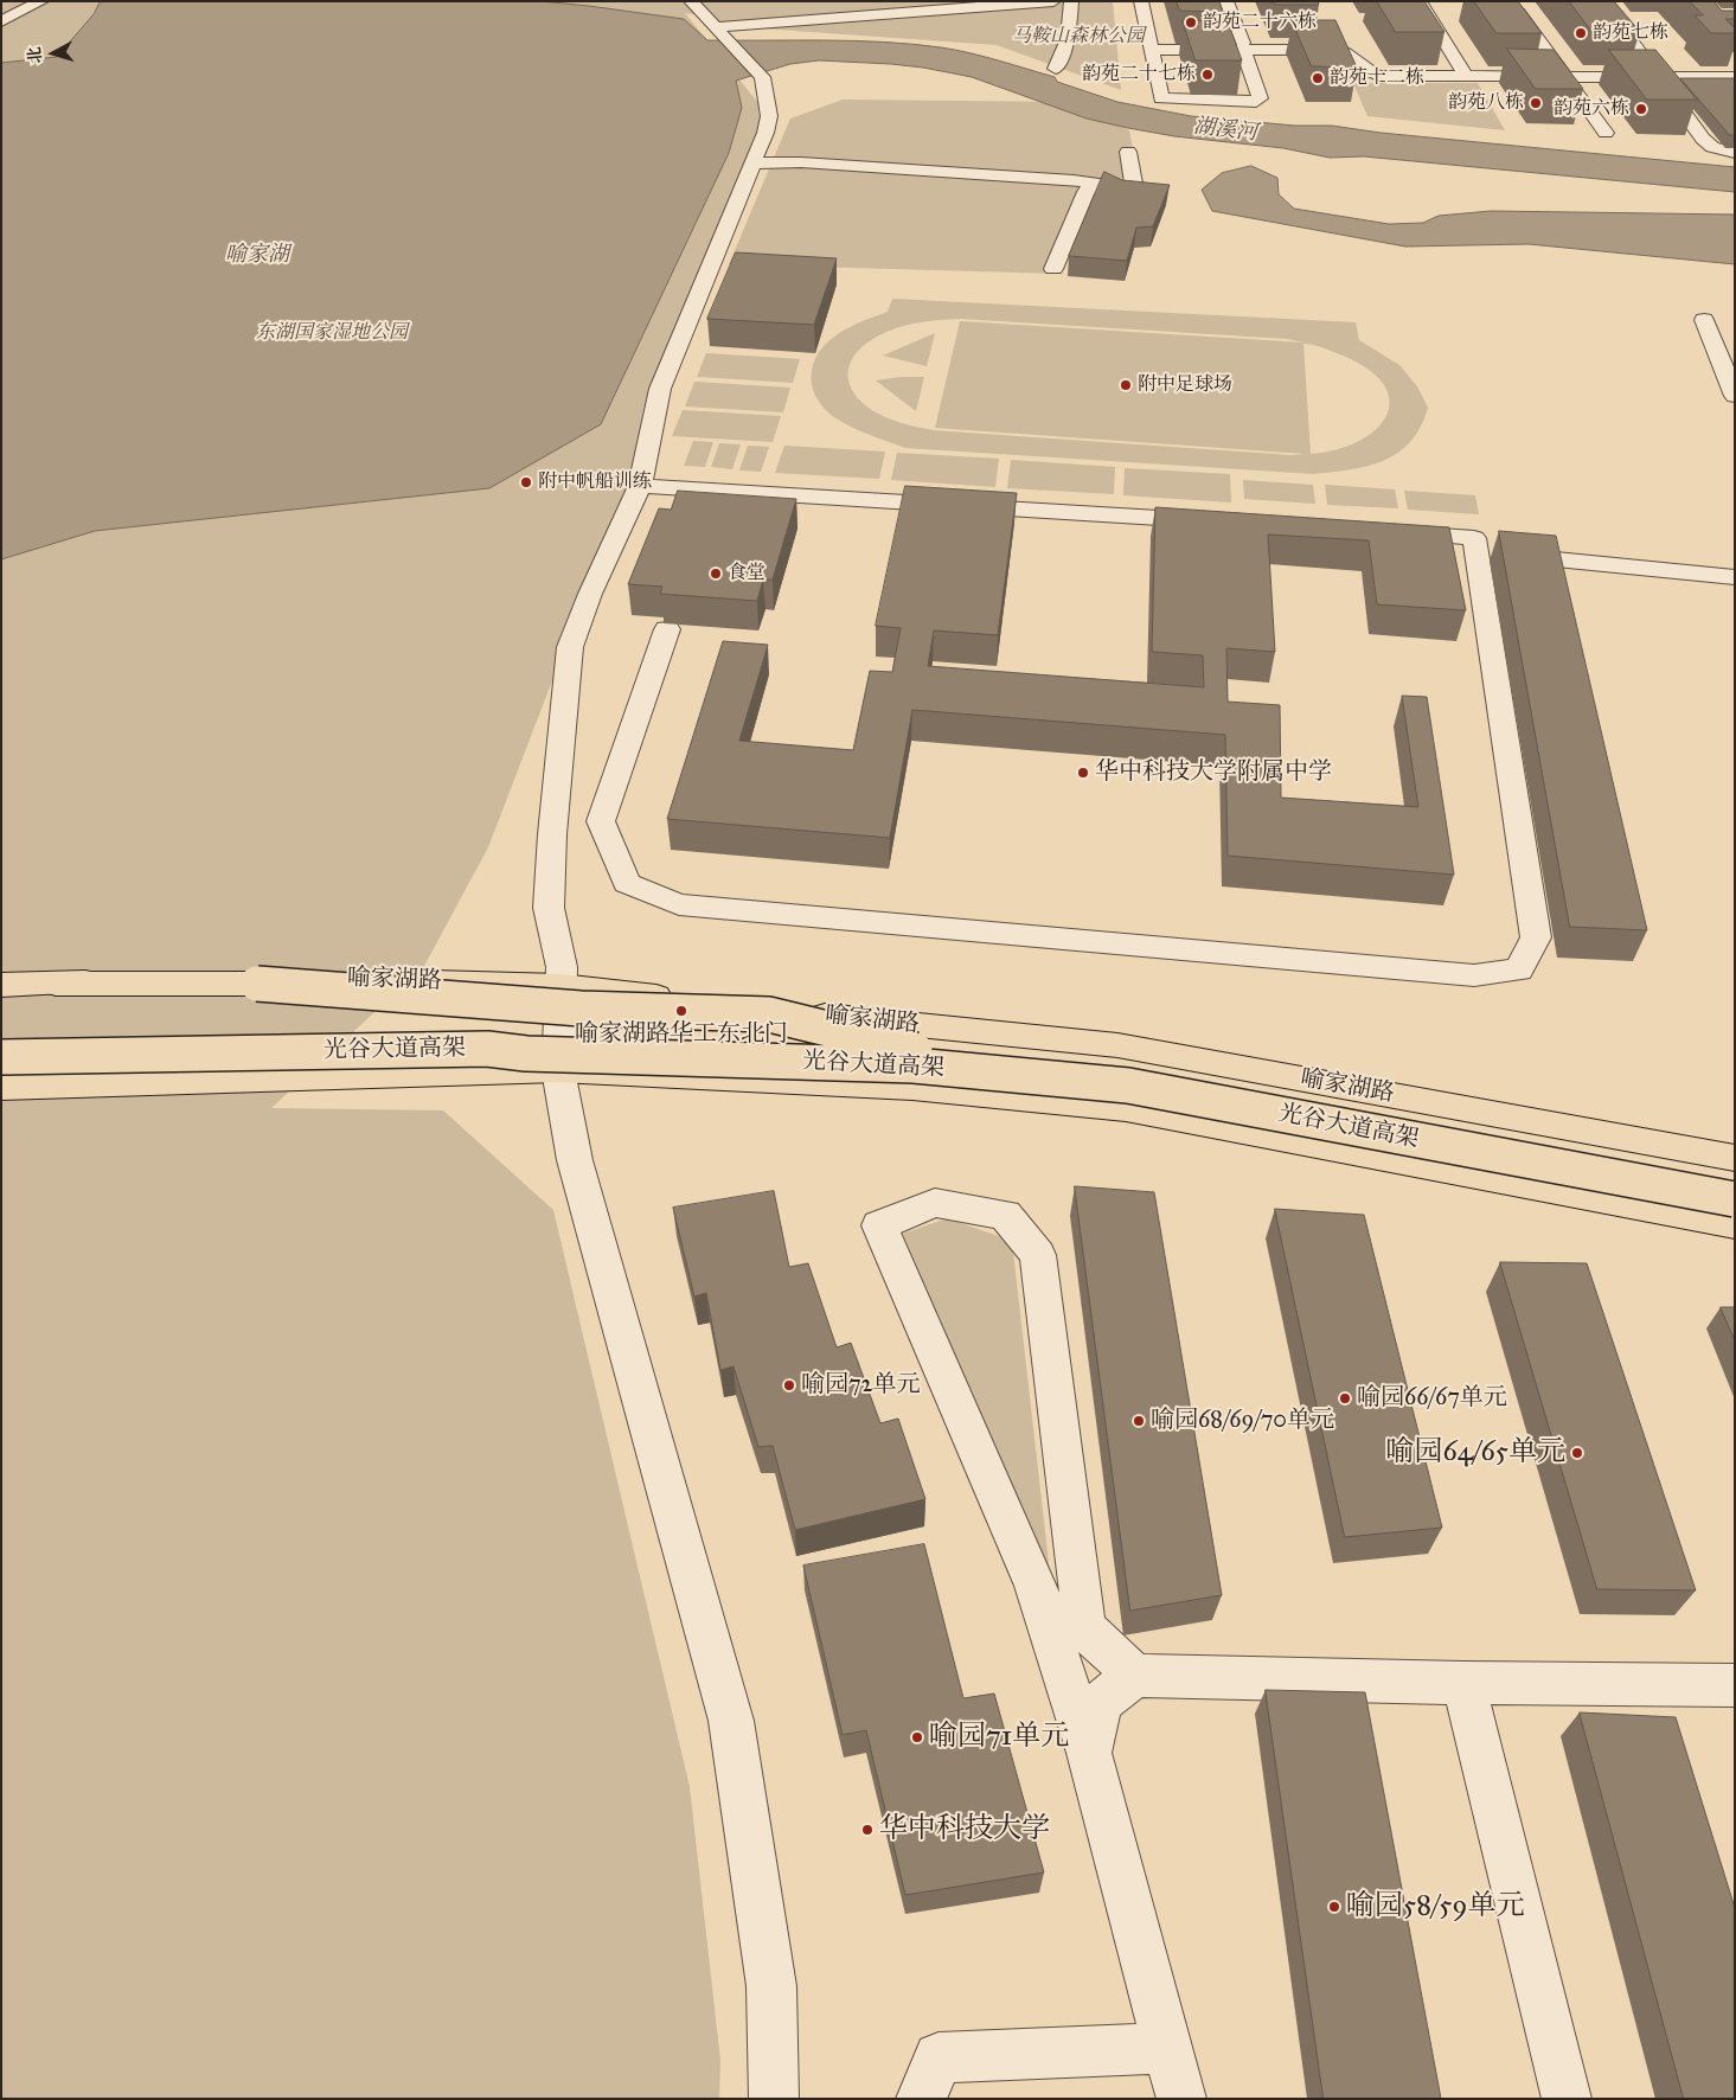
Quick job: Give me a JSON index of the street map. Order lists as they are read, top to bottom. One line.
{"streets":{"main road":["喻家湖路","光谷大道高架"]},"water":["湖溪河","喻家湖"],"parks":["马鞍山森林公园","东湖国家湿地公园"],"places":["韵苑二十六栋","韵苑七栋","韵苑二十七栋","韵苑十二栋","韵苑八栋","韵苑六栋","附中足球场","附中帆船训练","食堂","华中科技大学附属中学","喻家湖路华工东北门","喻园72单元","喻园66/67单元","喻园68/69/70单元","喻园64/65单元","喻园71单元","华中科技大学","喻园58/59单元"],"north":"left"}
